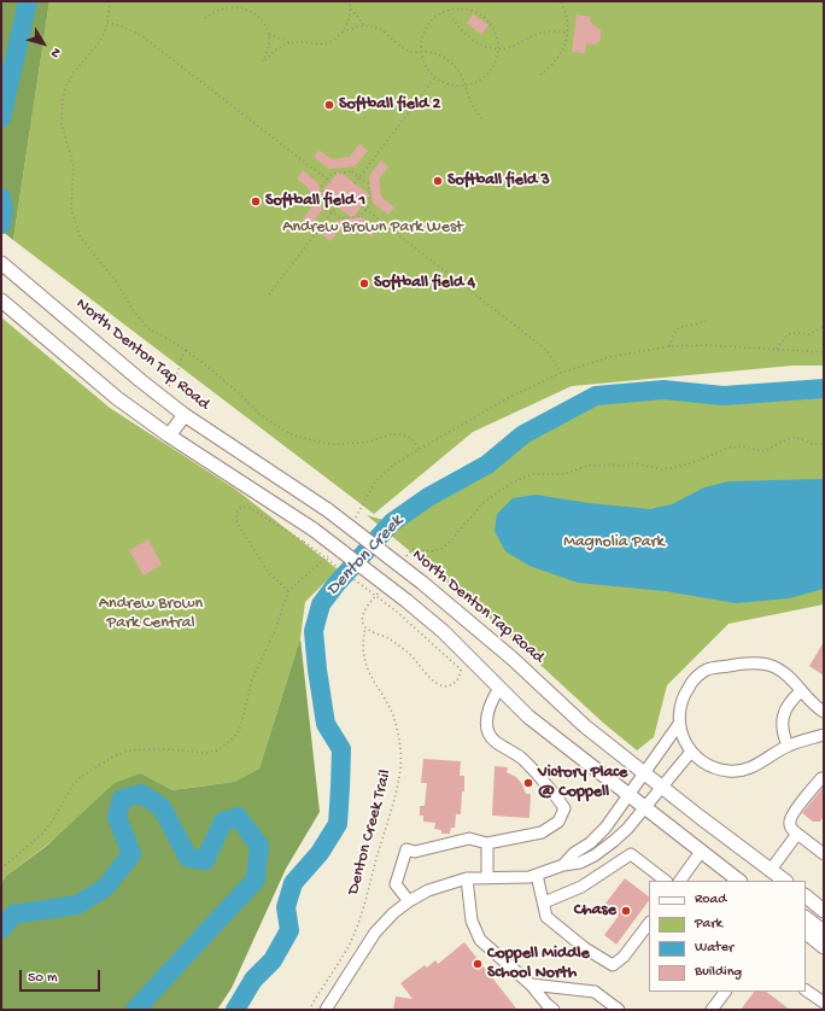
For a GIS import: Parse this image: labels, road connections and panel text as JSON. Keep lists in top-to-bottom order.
{
  "streets": {
    "main road": ["North Denton Tap Road"],
    "path": ["Denton Creek Trail"]
  },
  "water": ["Denton Creek"],
  "parks": ["Andrew Brown Park West", "Magnolia Park", "Andrew Brown Park Central"],
  "places": [
    "Softball field 2",
    "Softball field 3",
    "Softball field 1",
    "Softball field 4",
    "Victory Place @ Coppell",
    "Chase",
    "Coppell Middle School North"
  ],
  "legend": [
    "Road",
    "Park",
    "Water",
    "Building"
  ],
  "scale_bar": "50 m",
  "north": "bottom right"
}
